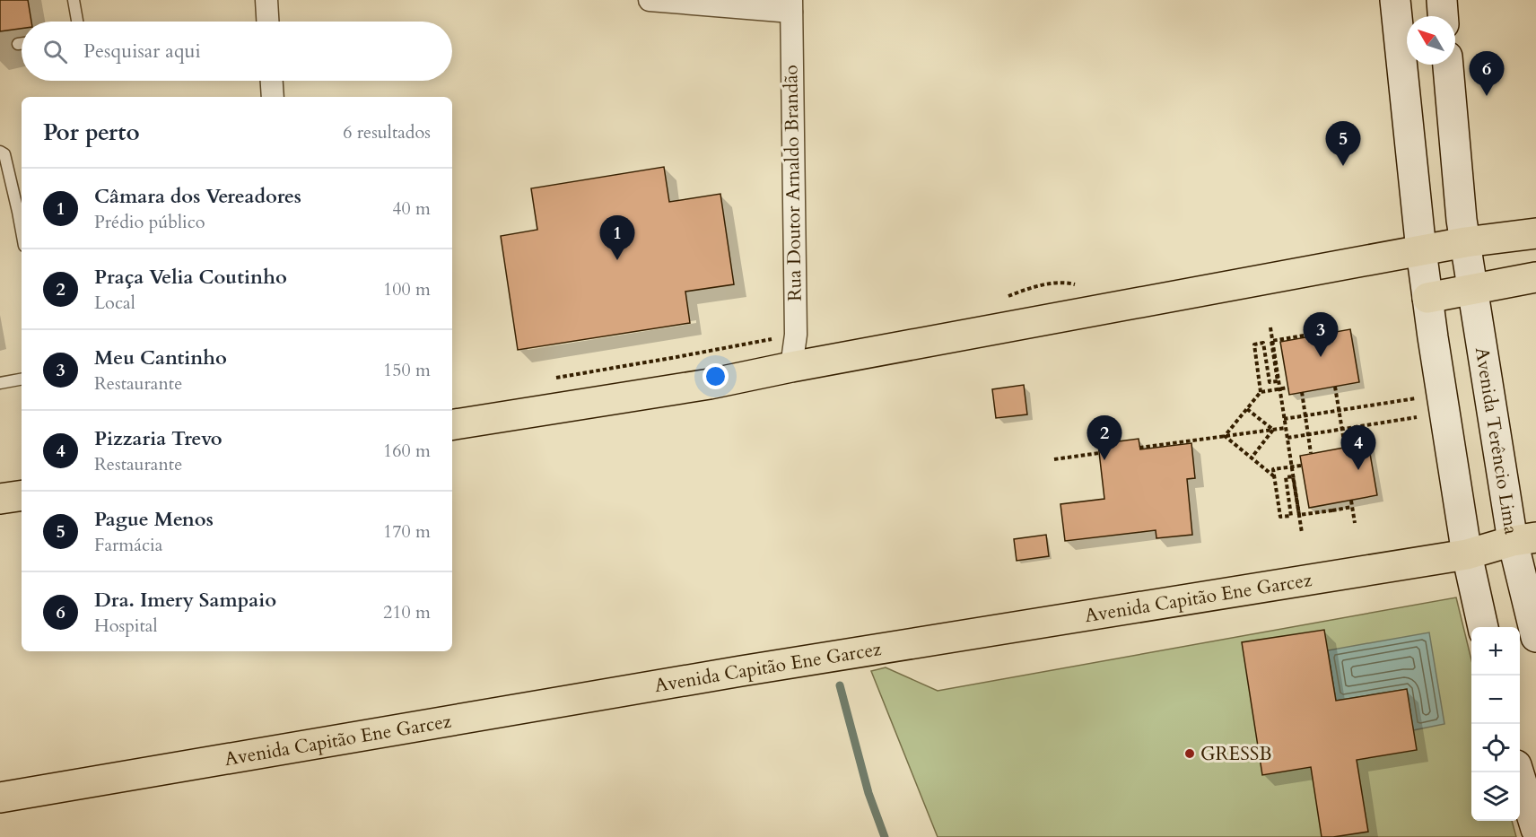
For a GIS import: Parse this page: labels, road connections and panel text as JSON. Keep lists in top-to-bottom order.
{
  "streets": {
    "main road": ["Avenida Terêncio Lima", "Avenida Capitão Ene Garcez"],
    "street": ["Rua Doutor Arnaldo Brandão"]
  },
  "crossings": [
    ["Avenida Terêncio Lima", "Avenida Capitão Ene Garcez"]
  ],
  "places": ["GRESSB"],
  "north": "top left",
  "page": {
    "search": "Pesquisar aqui",
    "pins": [
      "6",
      "5",
      "1",
      "3",
      "2",
      "4"
    ],
    "heading": ["Por perto", "6 resultados"],
    "list": [
      {
        "mark": "1",
        "name": "Câmara dos Vereadores",
        "note": "Prédio público",
        "value": "40 m"
      },
      {
        "mark": "2",
        "name": "Praça Velia Coutinho",
        "note": "Local",
        "value": "100 m"
      },
      {
        "mark": "3",
        "name": "Meu Cantinho",
        "note": "Restaurante",
        "value": "150 m"
      },
      {
        "mark": "4",
        "name": "Pizzaria Trevo",
        "note": "Restaurante",
        "value": "160 m"
      },
      {
        "mark": "5",
        "name": "Pague Menos",
        "note": "Farmácia",
        "value": "170 m"
      },
      {
        "mark": "6",
        "name": "Dra. Imery Sampaio",
        "note": "Hospital",
        "value": "210 m"
      }
    ],
    "map_buttons": ["+", "−"]
  }
}
